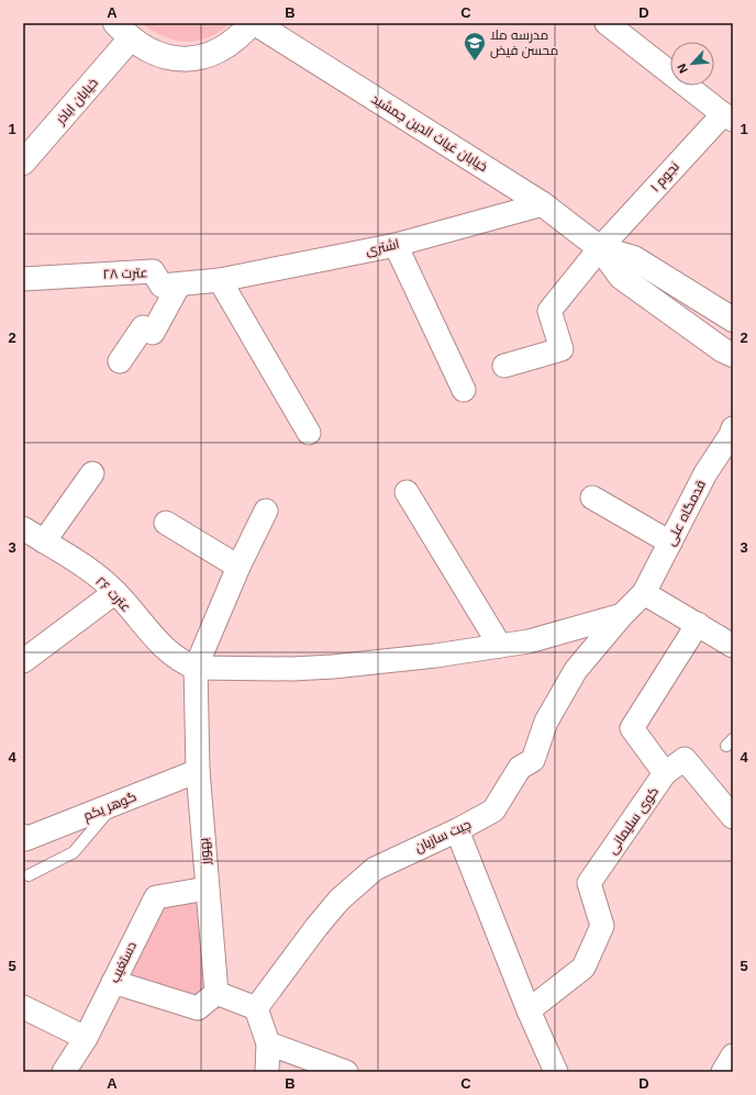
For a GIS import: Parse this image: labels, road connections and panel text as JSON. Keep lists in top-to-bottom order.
{
  "streets": {
    "main road": ["خیابان اباذر", "خیابان غیاث الدین جمشید"],
    "street": [
      "نجوم ۱",
      "اشتری",
      "عترت ۲۸",
      "قدمگاه علی",
      "عترت ۲۶",
      "گوهر یکم",
      "کوی سلیمانی",
      "چیت سازیان",
      "بهورز",
      "دستغیب"
    ]
  },
  "crossings": [
    ["خیابان غیاث الدین جمشید", "نجوم ۱"],
    ["خیابان غیاث الدین جمشید", "اشتری"],
    ["اشتری", "عترت ۲۸"],
    ["قدمگاه علی", "چیت سازیان"],
    ["عترت ۲۶", "بهورز"],
    ["گوهر یکم", "بهورز"],
    ["بهورز", "دستغیب"]
  ],
  "places": {
    "school or university": ["مدرسه ملا محسن فیض"]
  },
  "north": "bottom left",
  "grid": {
    "columns": [
      "A",
      "B",
      "C",
      "D"
    ],
    "rows": [
      "1",
      "2",
      "3",
      "4",
      "5"
    ]
  }
}
